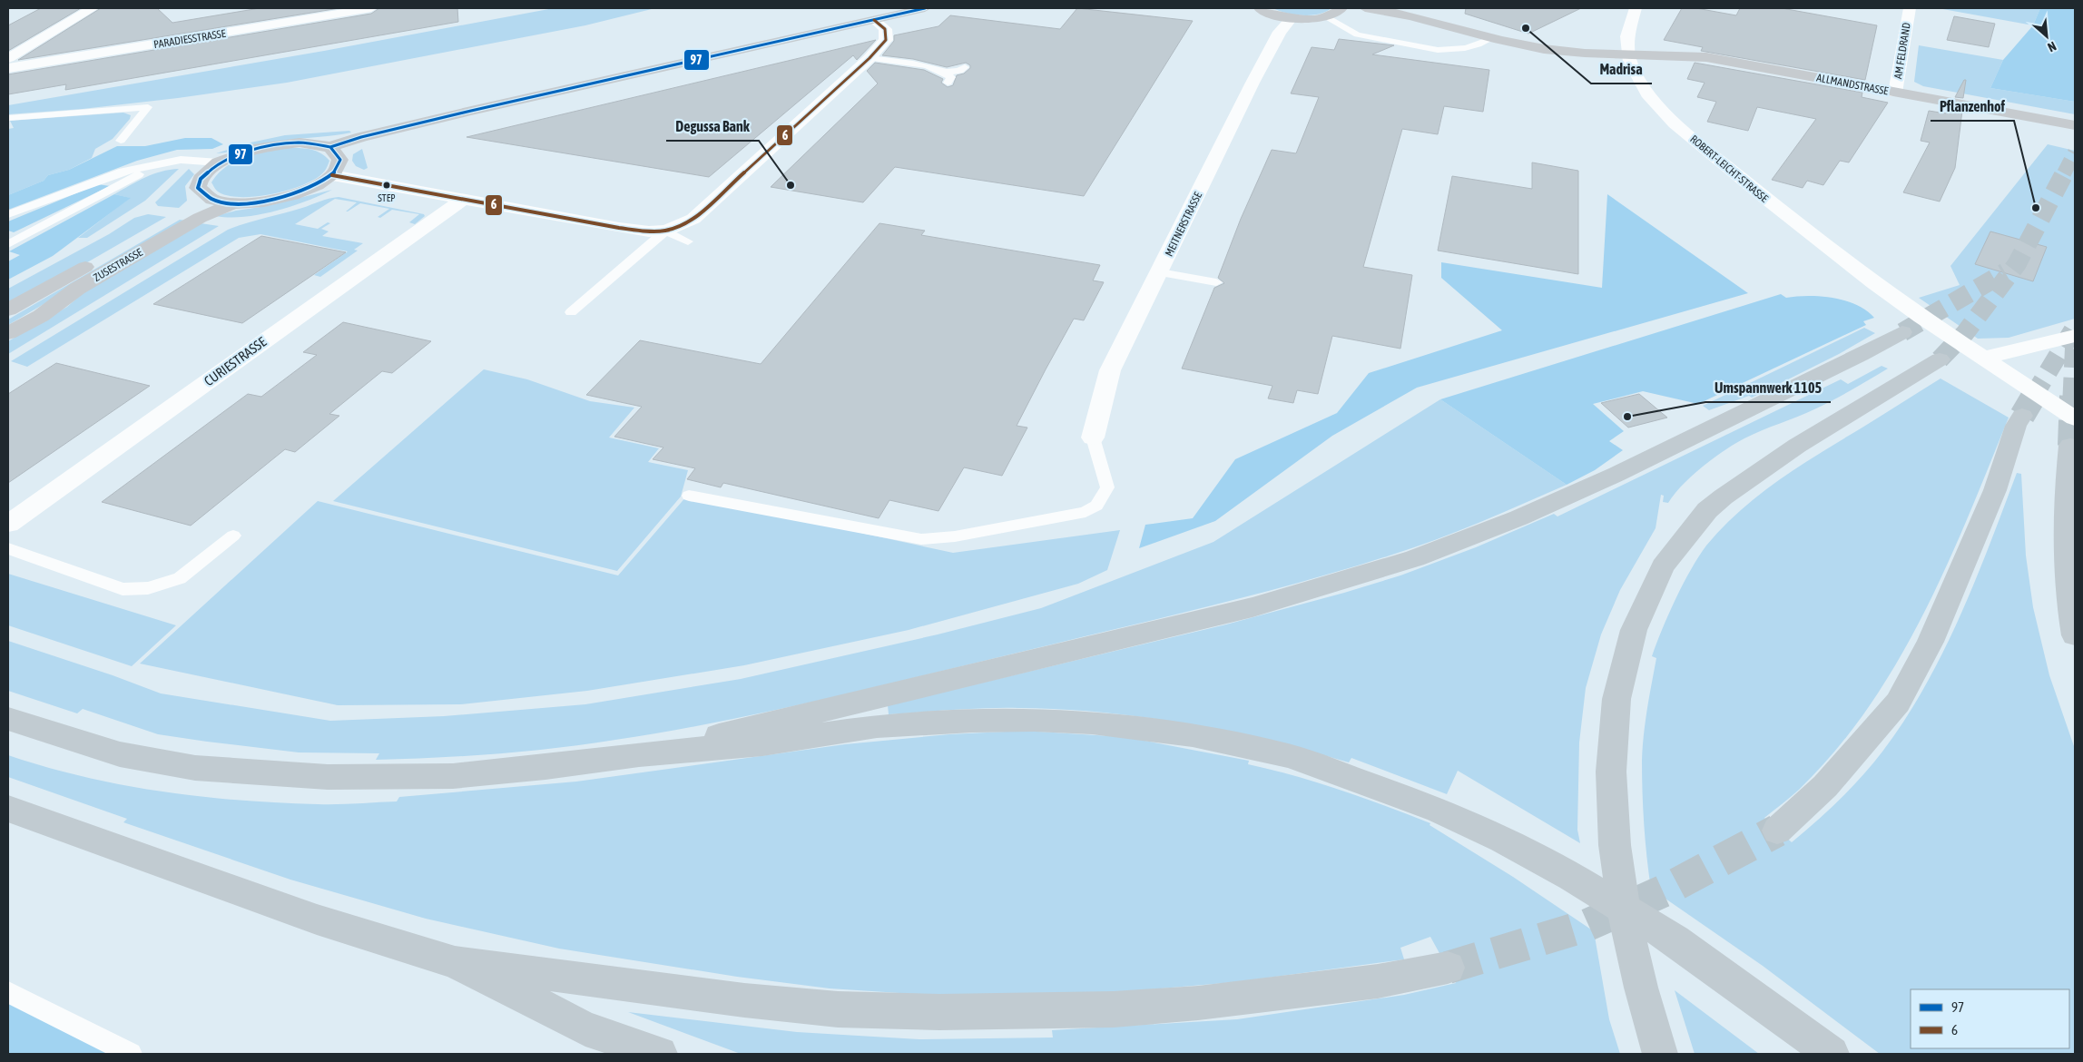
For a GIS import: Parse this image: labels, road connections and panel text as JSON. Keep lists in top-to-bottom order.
{
  "streets": {
    "street": [
      "PARADIESSTRASSE",
      "AM FELDRAND",
      "ALLMANDSTRASSE",
      "ROBERT-LEICHT-STRASSE",
      "MEITNERSTRASSE",
      "ZUSESTRASSE",
      "CURIESTRASSE"
    ]
  },
  "crossings": [
    ["AM FELDRAND", "ALLMANDSTRASSE"],
    ["ALLMANDSTRASSE", "ROBERT-LEICHT-STRASSE"]
  ],
  "places": [
    "Madrisa",
    "STEP",
    "Degussa Bank",
    "Pflanzenhof",
    "Umspannwerk 1105"
  ],
  "lines": ["transit line 97", "transit line 6"],
  "legend": ["97", "6"],
  "north": "bottom right"
}
